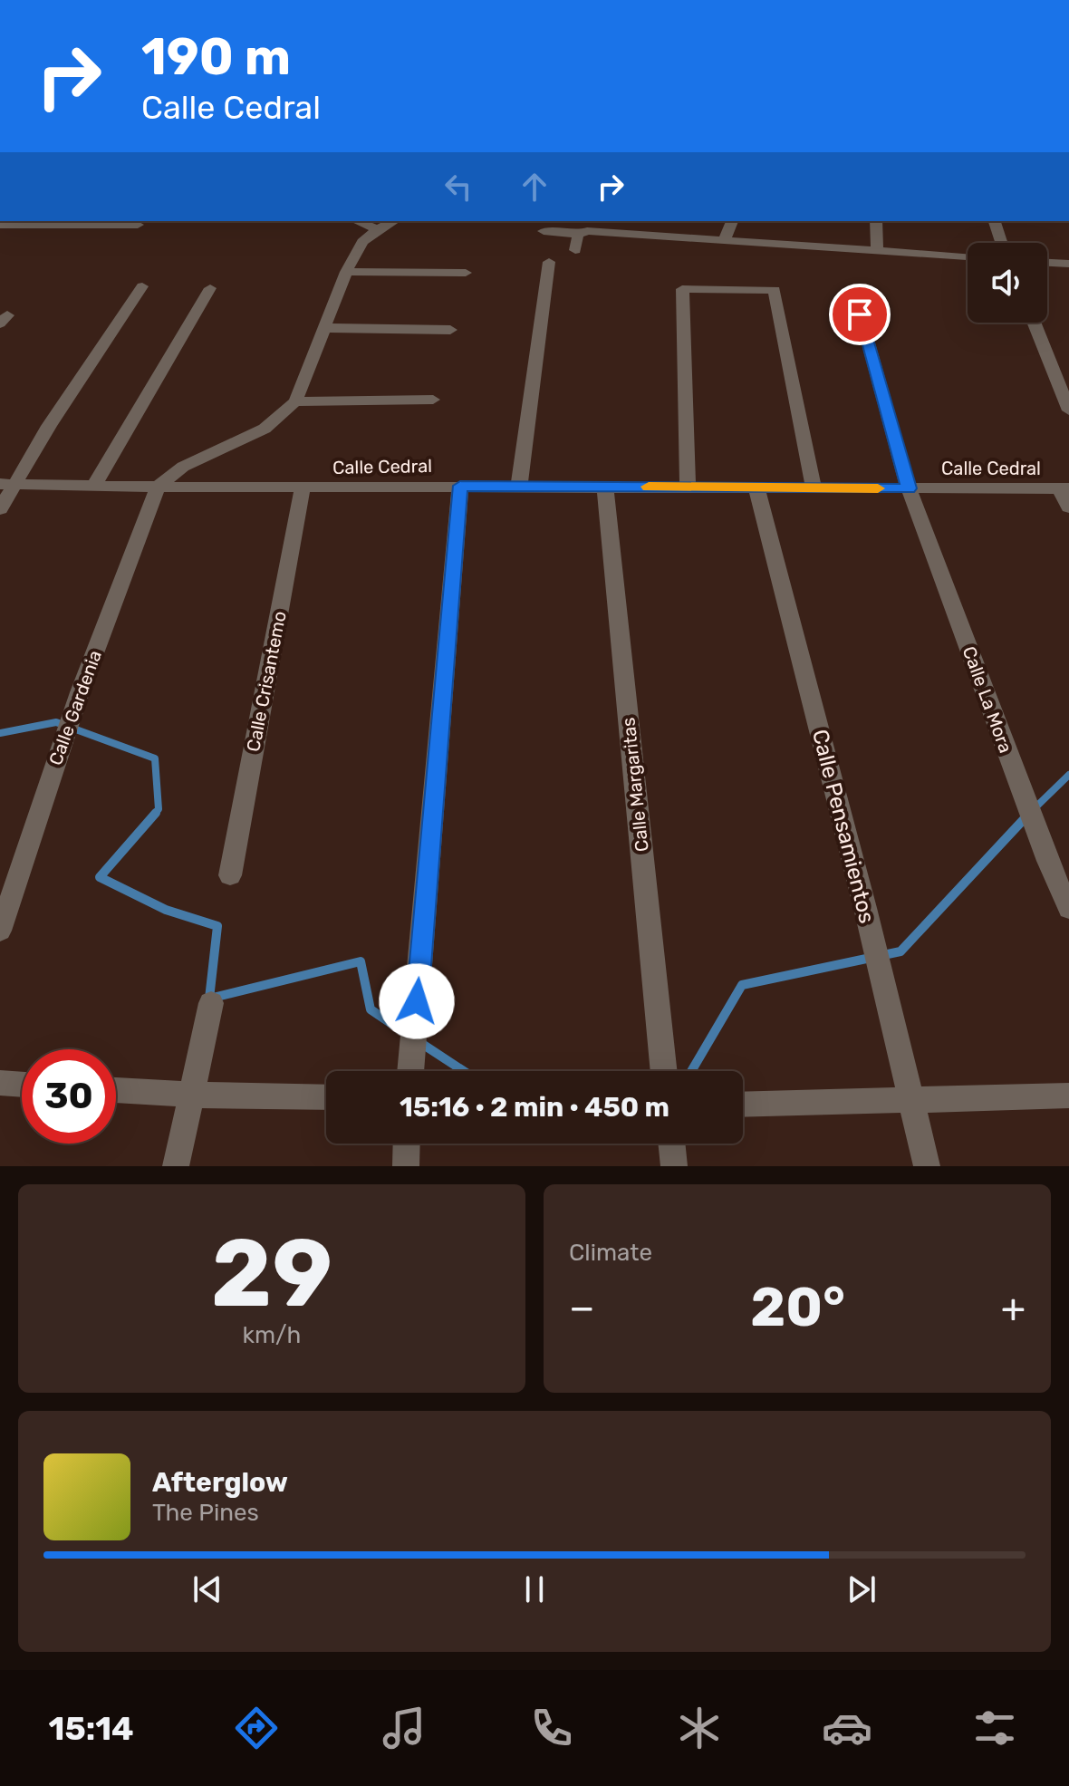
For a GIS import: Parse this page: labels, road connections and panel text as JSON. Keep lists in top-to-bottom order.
{
  "streets": {
    "street": [
      "Calle Cedral",
      "Calle Crisantemo",
      "Calle La Mora",
      "Calle Gardenia",
      "Calle Margaritas",
      "Calle Pensamientos"
    ]
  },
  "crossings": [
    ["Calle Cedral", "Calle Crisantemo"],
    ["Calle Cedral", "Calle La Mora"],
    ["Calle Cedral", "Calle Gardenia"],
    ["Calle Cedral", "Calle Margaritas"],
    ["Calle Cedral", "Calle Pensamientos"]
  ],
  "page": {
    "turn": ["190 m", "Calle Cedral"],
    "limit": "30",
    "trip": "15:16 · 2 min · 450 m",
    "tile": [
      ["29", "km/h"],
      "Climate"
    ],
    "heat": ["−", "20°", "+"],
    "song": ["Afterglow", "The Pines"],
    "tabs": "15:14"
  }
}
